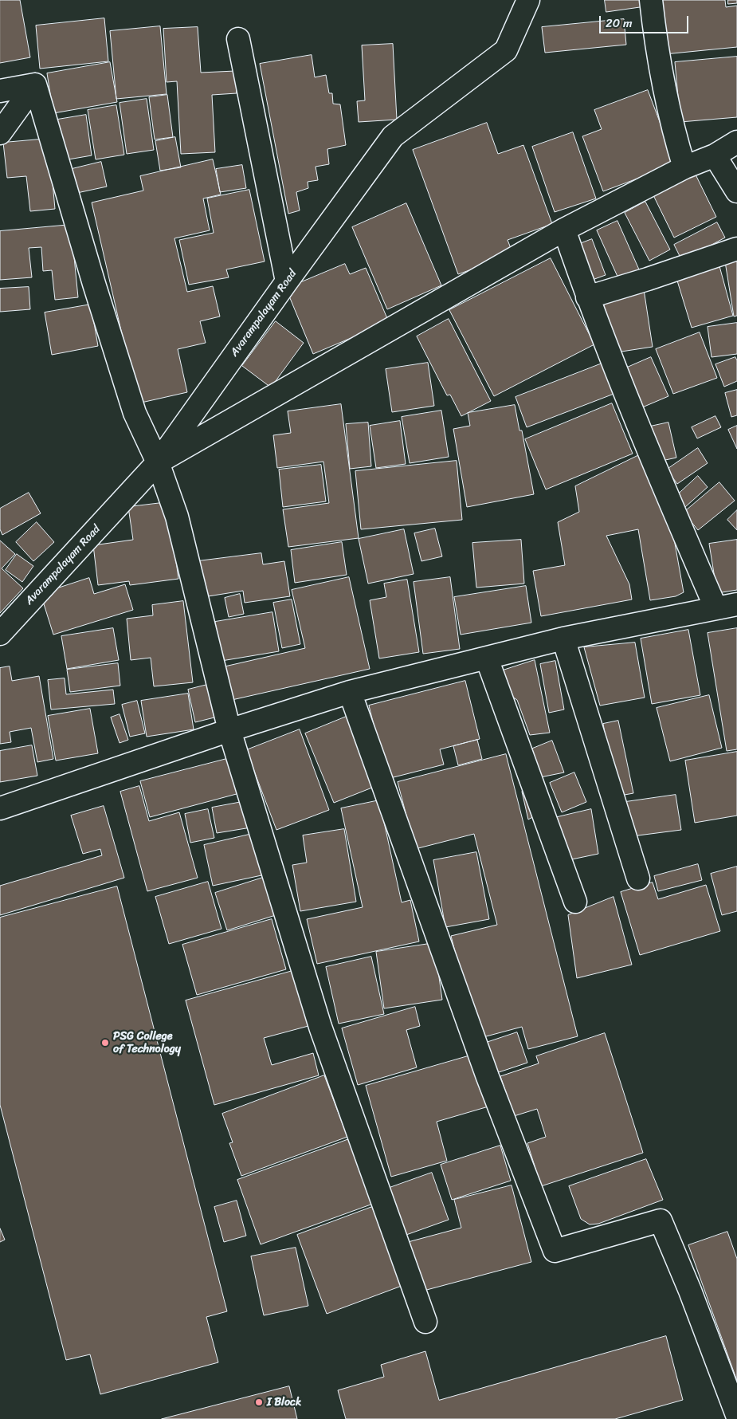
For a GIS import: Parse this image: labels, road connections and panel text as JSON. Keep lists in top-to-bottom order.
{
  "streets": {
    "street": ["Avarampalayam Road"]
  },
  "places": ["PSG College of Technology", "I Block"],
  "scale_bar": "20 m"
}
